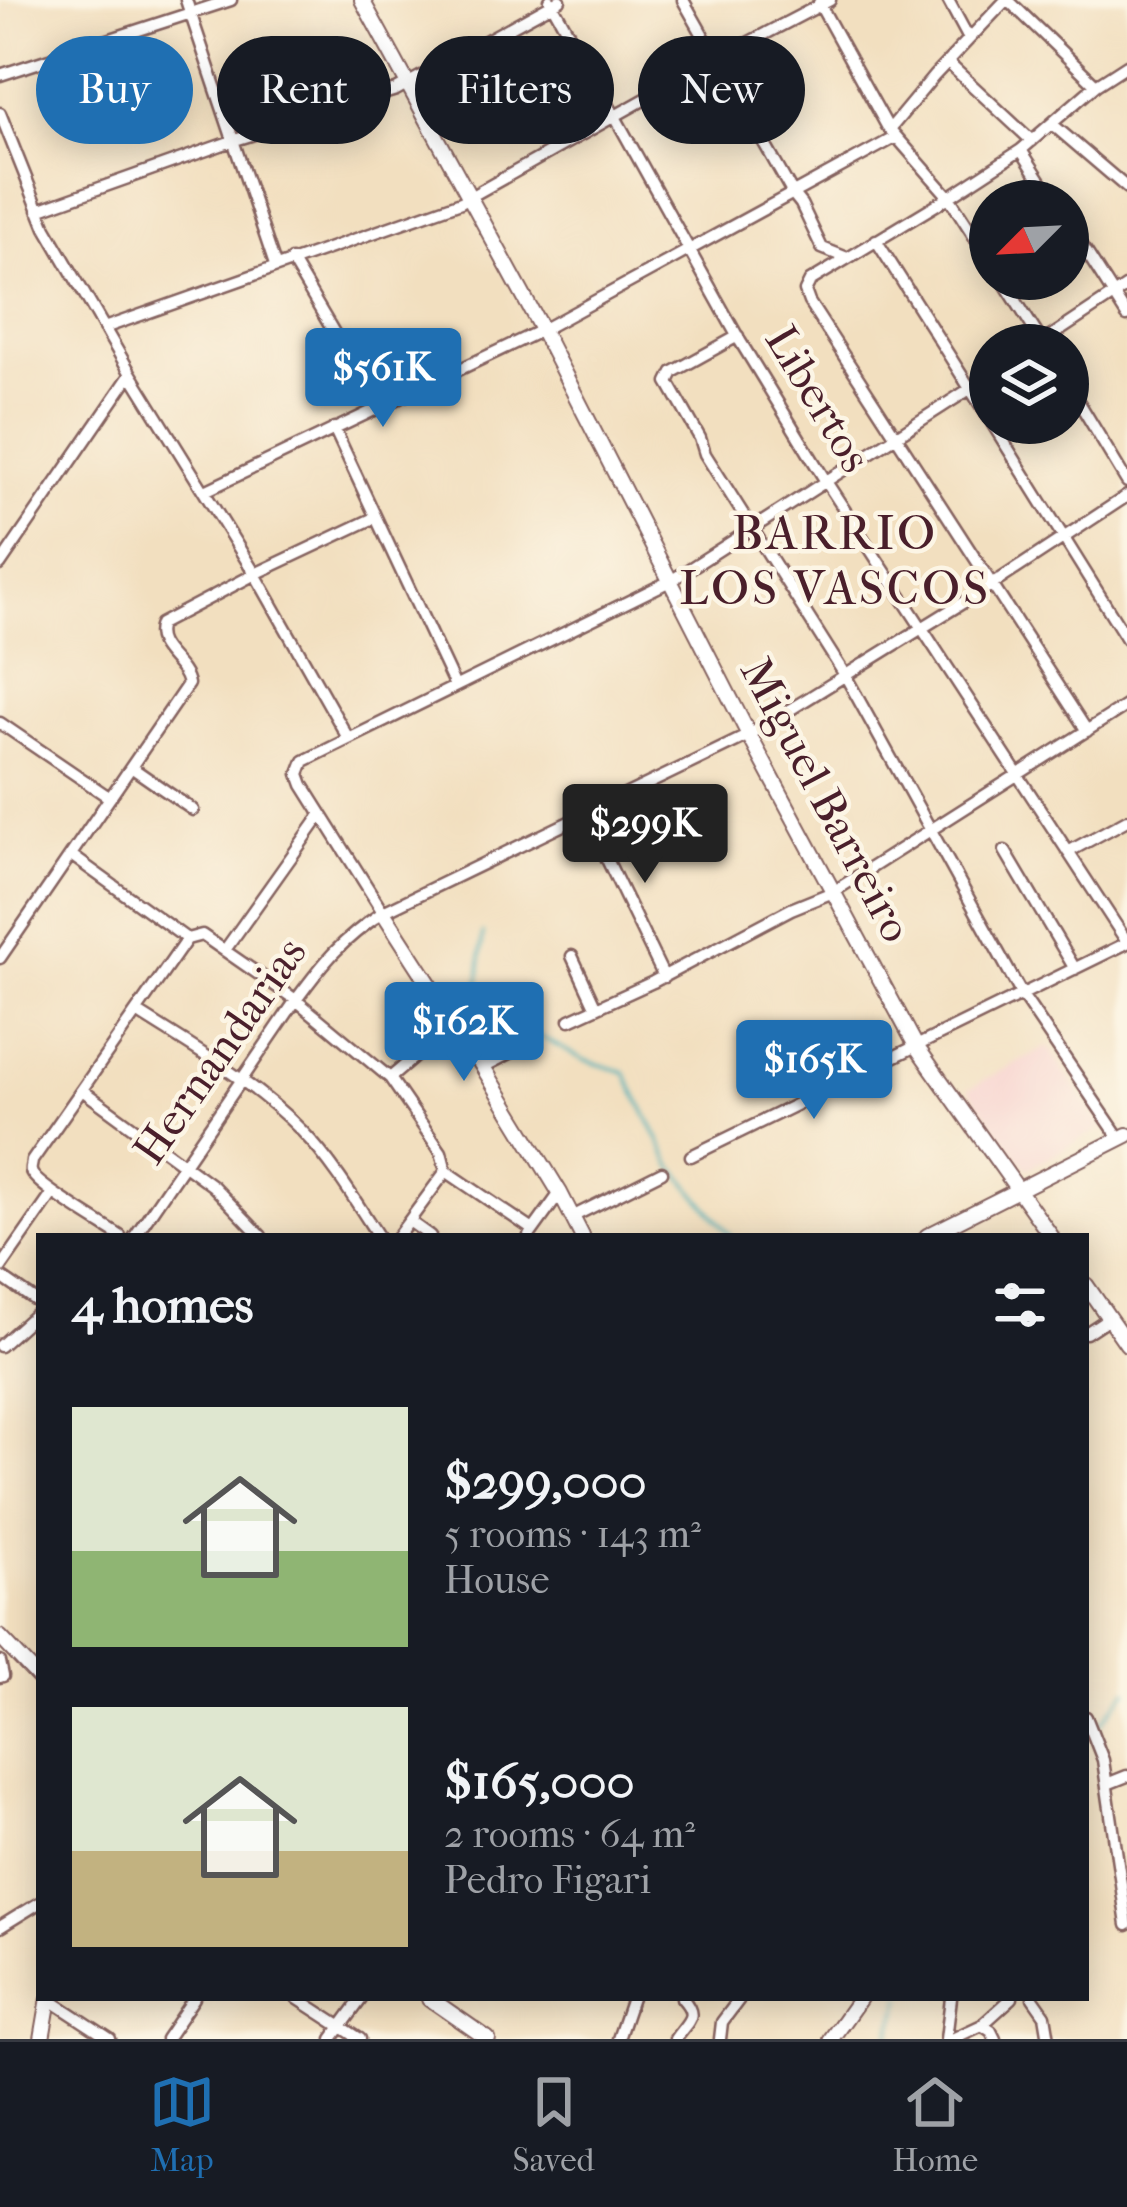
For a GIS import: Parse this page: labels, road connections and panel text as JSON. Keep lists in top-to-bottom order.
{
  "streets": {
    "street": ["Libertos", "Miguel Barreiro", "Hernandarias"]
  },
  "crossings": [
    ["Libertos", "Hernandarias"],
    ["Miguel Barreiro", "Hernandarias"]
  ],
  "districts": ["BARRIO LOS VASCOS"],
  "north": "bottom left",
  "page": {
    "chip": [
      "Buy",
      "Rent",
      "Filters",
      "New"
    ],
    "price": [
      "$561K",
      "$299K",
      "$162K",
      "$165K"
    ],
    "heading": "4 homes",
    "list": [
      {
        "name": "$299,000",
        "note": "5 rooms · 143 m² · House"
      },
      {
        "name": "$165,000",
        "note": "2 rooms · 64 m² · Pedro Figari"
      }
    ],
    "tabs": ["Map", "Saved", "Home"]
  }
}
